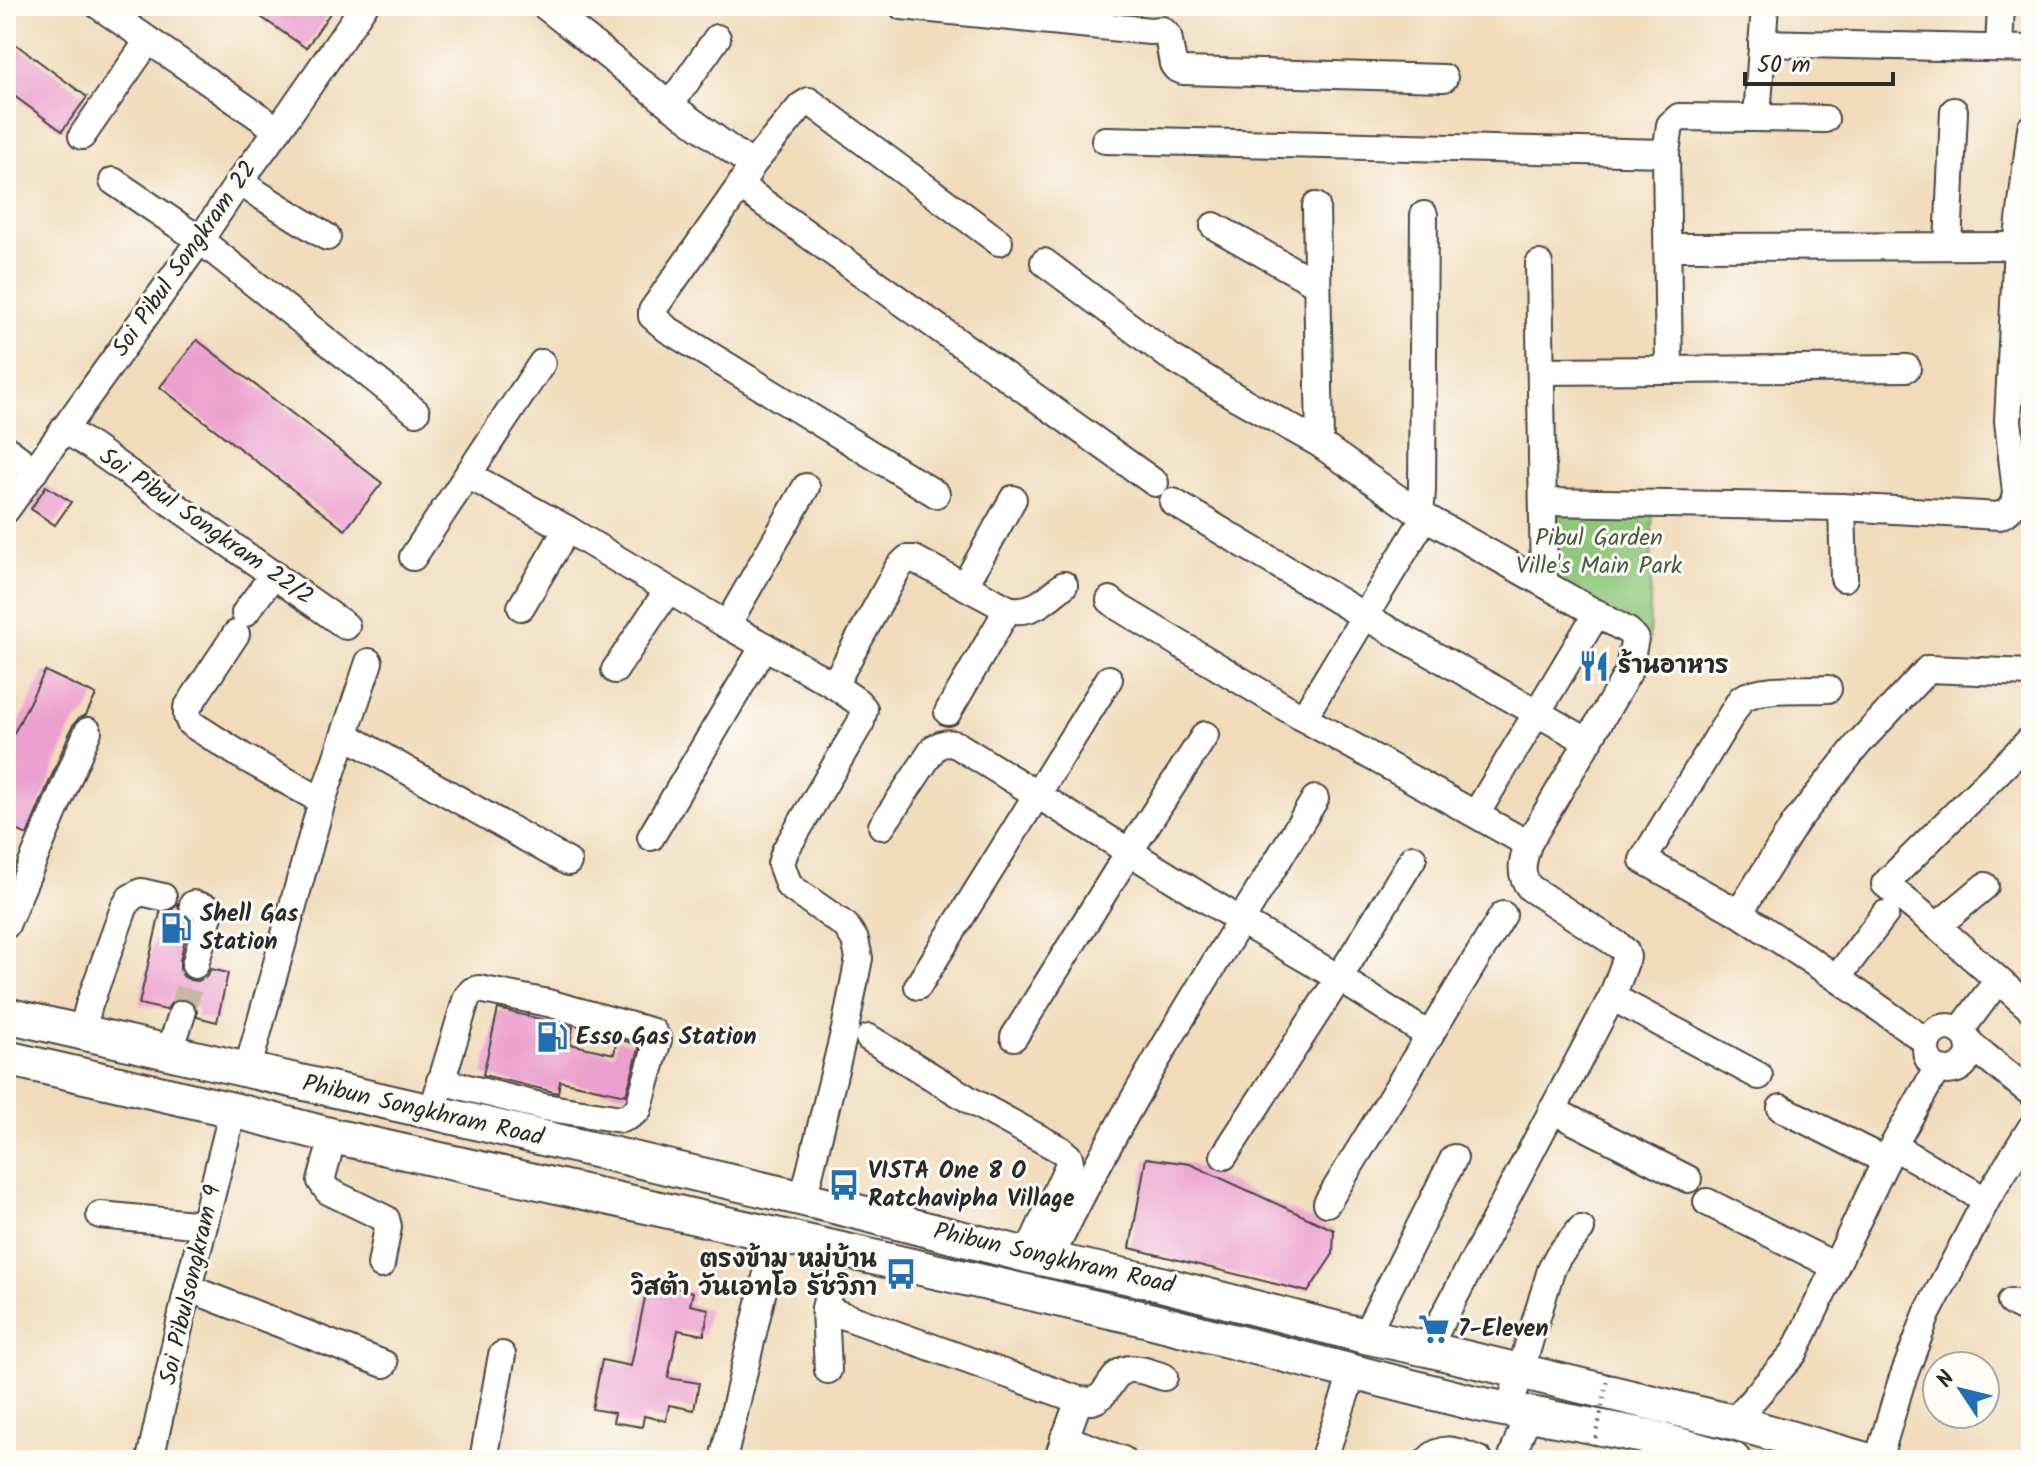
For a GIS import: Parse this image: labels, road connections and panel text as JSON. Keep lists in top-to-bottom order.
{
  "streets": {
    "main road": ["Phibun Songkhram Road"],
    "street": ["Soi Pibul Songkram 22", "Soi Pibul Songkram 22/2", "Soi Pibulsongkram 9"]
  },
  "crossings": [
    ["Soi Pibul Songkram 22", "Soi Pibul Songkram 22/2"],
    ["Phibun Songkhram Road", "Soi Pibulsongkram 9"]
  ],
  "parks": ["Pibul Garden Ville's Main Park"],
  "places": {
    "restaurant": ["ร้านอาหาร"],
    "fuel station": ["Shell Gas Station", "Esso Gas Station"],
    "bus stop": ["VISTA One 8 O Ratchavipha Village", "ตรงข้าม หมู่บ้าน วิสต้า วันเอทโอ รัชวิภา"],
    "supermarket": ["7-Eleven"]
  },
  "scale_bar": "50 m",
  "north": "top left"
}
